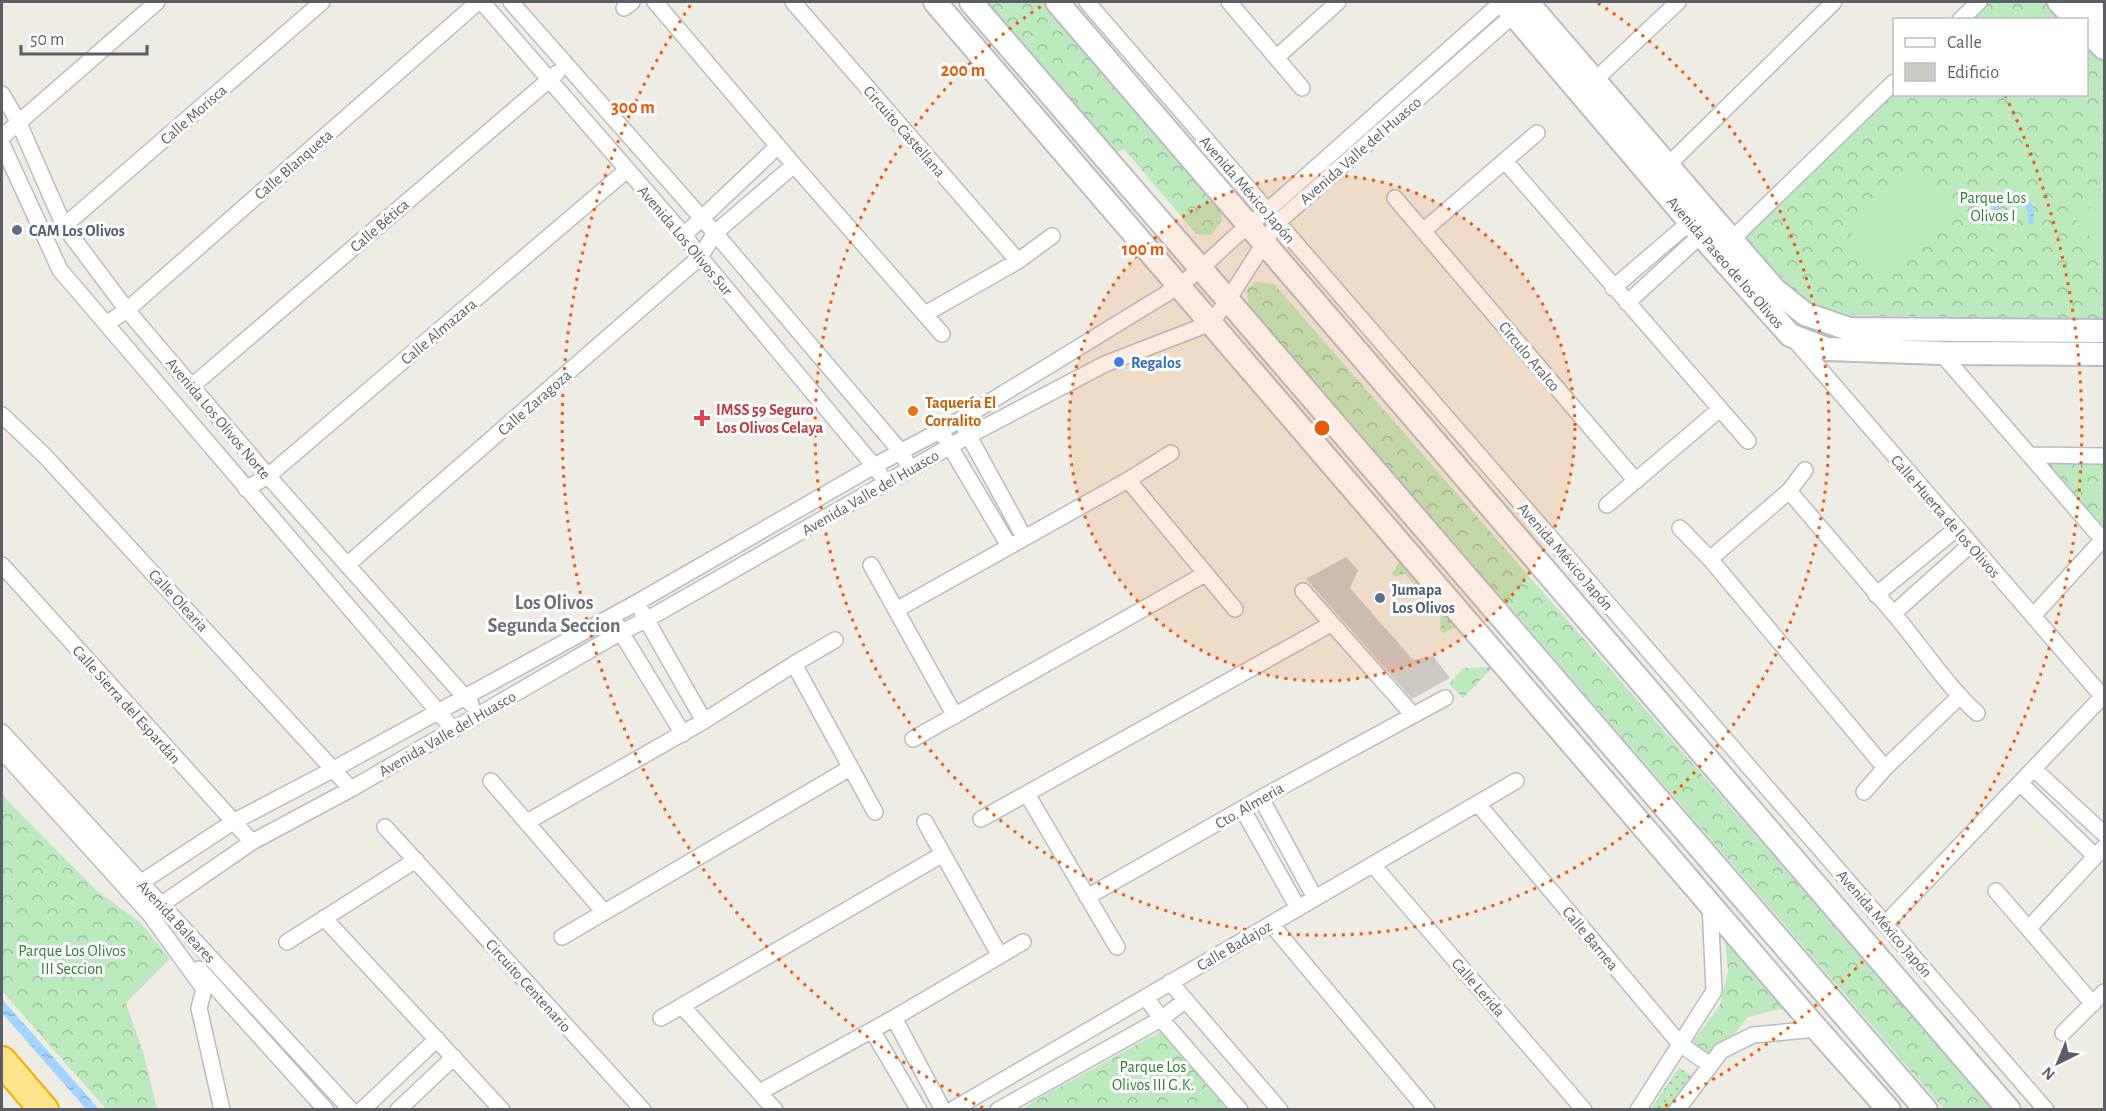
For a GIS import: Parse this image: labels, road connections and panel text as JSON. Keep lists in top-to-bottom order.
{
  "streets": {
    "street": [
      "Calle Morisca",
      "Circuito Castellana",
      "Avenida Valle del Huasco",
      "Calle Blanqueta",
      "Avenida México Japón",
      "Calle Bética",
      "Avenida Los Olivos Sur",
      "Avenida Paseo de los Olivos",
      "Calle Almazara",
      "Circulo Aralco",
      "Calle Zaragoza",
      "Avenida Los Olivos Norte",
      "Calle Huerta de los Olivos",
      "Calle Olearia",
      "Calle Sierra del Espardán",
      "Cto. Almeria",
      "Avenida Baleares",
      "Calle Barnea",
      "Calle Badajoz",
      "Circuito Centenario",
      "Calle Lerida"
    ]
  },
  "crossings": [
    ["Calle Morisca", "Avenida Los Olivos Norte"],
    ["Avenida Valle del Huasco", "Avenida México Japón"],
    ["Avenida Valle del Huasco", "Avenida Los Olivos Sur"],
    ["Avenida Valle del Huasco", "Avenida Paseo de los Olivos"],
    ["Avenida Valle del Huasco", "Avenida Los Olivos Norte"],
    ["Avenida Valle del Huasco", "Calle Olearia"],
    ["Avenida Valle del Huasco", "Calle Sierra del Espardán"],
    ["Avenida Valle del Huasco", "Avenida Baleares"],
    ["Calle Blanqueta", "Avenida Los Olivos Sur"],
    ["Calle Blanqueta", "Avenida Los Olivos Norte"],
    ["Calle Bética", "Avenida Los Olivos Sur"],
    ["Calle Bética", "Avenida Los Olivos Norte"],
    ["Avenida Los Olivos Sur", "Calle Almazara"],
    ["Avenida Los Olivos Sur", "Calle Zaragoza"],
    ["Avenida Paseo de los Olivos", "Calle Huerta de los Olivos"],
    ["Calle Almazara", "Avenida Los Olivos Norte"],
    ["Calle Zaragoza", "Avenida Los Olivos Norte"],
    ["Calle Barnea", "Calle Badajoz"],
    ["Calle Badajoz", "Calle Lerida"]
  ],
  "districts": ["Los Olivos Segunda Seccion"],
  "parks": ["Parque Los Olivos I", "Parque Los Olivos III Seccion", "Parque Los Olivos III G.K."],
  "places": {
    "other": [
      "CAM Los Olivos",
      "Regalos",
      "Taquería El Corralito",
      "Jumapa Los Olivos"
    ],
    "health": ["IMSS 59 Seguro Los Olivos Celaya"]
  },
  "legend": ["Calle", "Edificio"],
  "scale_bar": "50 m",
  "north": "bottom left",
  "rings": ["200 m", "300 m", "100 m"]
}
